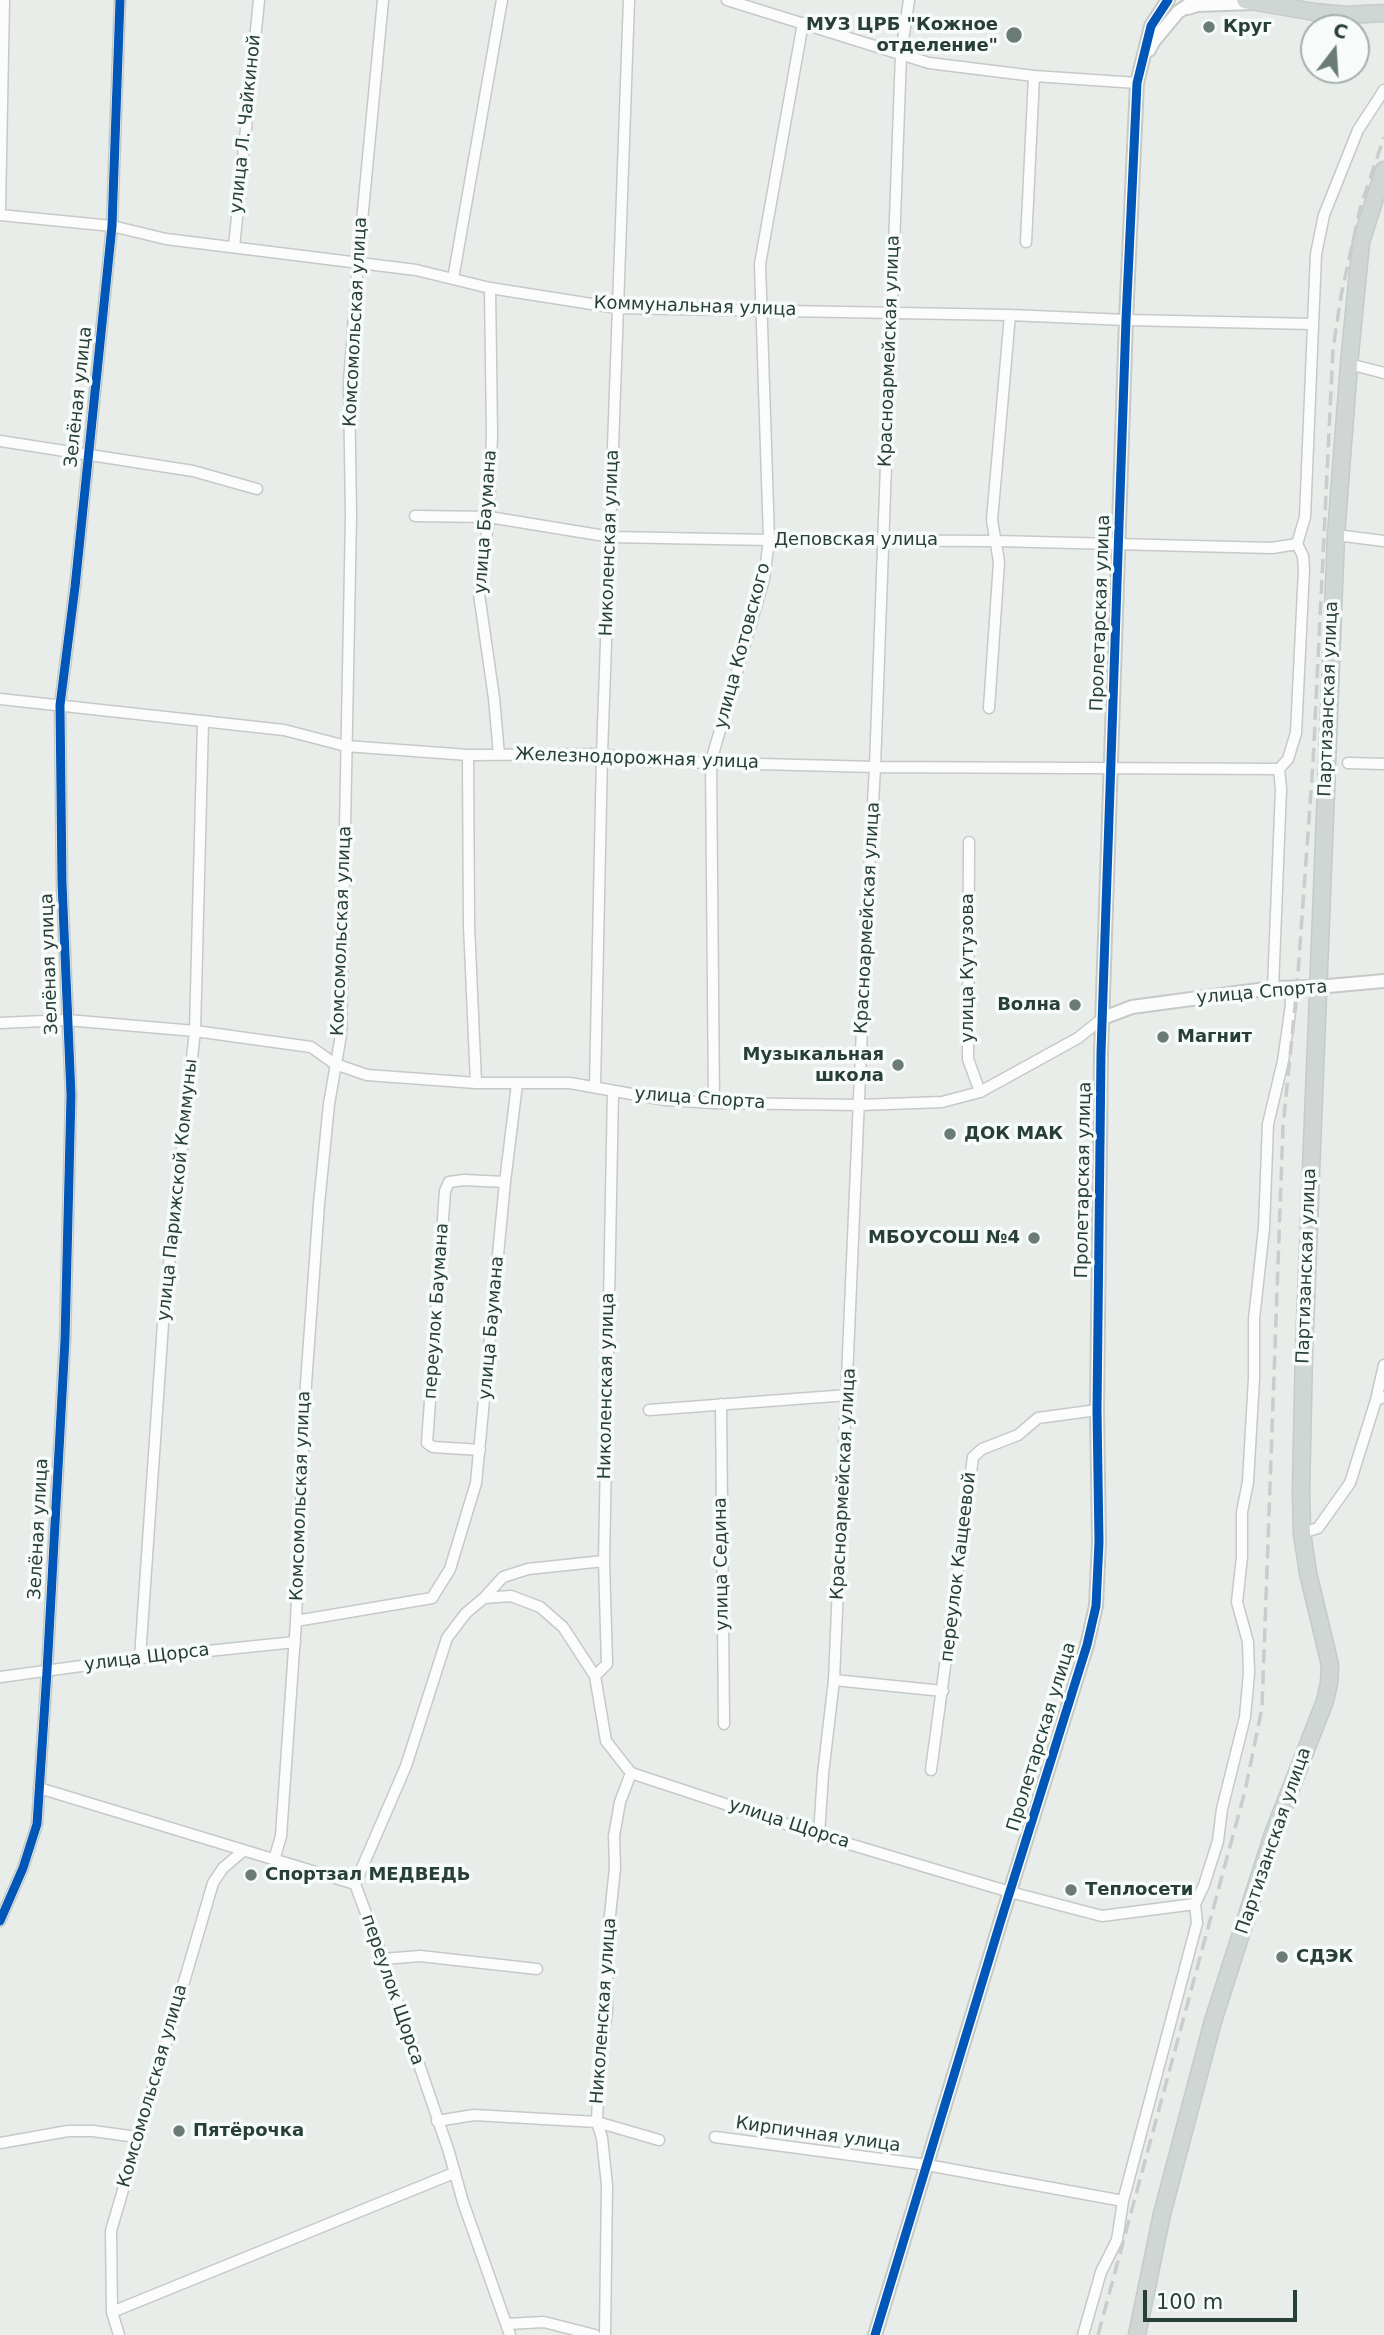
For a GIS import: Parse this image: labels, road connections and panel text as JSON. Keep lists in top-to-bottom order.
{
  "streets": {
    "main road": ["Партизанская улица"],
    "street": [
      "улица Л. Чайкиной",
      "Коммунальная улица",
      "Комсомольская улица",
      "Красноармейская улица",
      "Зелёная улица",
      "улица Баумана",
      "Деповская улица",
      "Николенская улица",
      "Пролетарская улица",
      "улица Котовского",
      "Железнодорожная улица",
      "улица Кутузова",
      "улица Спорта",
      "улица Парижской Коммуны",
      "переулок Баумана",
      "улица Седина",
      "переулок Кащеевой",
      "улица Щорса",
      "переулок Щорса",
      "Кирпичная улица"
    ]
  },
  "crossings": [
    ["улица Л. Чайкиной", "Коммунальная улица"],
    ["Коммунальная улица", "Комсомольская улица"],
    ["Коммунальная улица", "Красноармейская улица"],
    ["Коммунальная улица", "Зелёная улица"],
    ["Коммунальная улица", "улица Баумана"],
    ["Коммунальная улица", "Николенская улица"],
    ["Коммунальная улица", "Пролетарская улица"],
    ["Коммунальная улица", "улица Котовского"],
    ["Коммунальная улица", "Партизанская улица"],
    ["Комсомольская улица", "улица Баумана"],
    ["Комсомольская улица", "Железнодорожная улица"],
    ["Комсомольская улица", "улица Спорта"],
    ["Комсомольская улица", "улица Щорса"],
    ["Красноармейская улица", "Деповская улица"],
    ["Красноармейская улица", "Железнодорожная улица"],
    ["Красноармейская улица", "улица Спорта"],
    ["Красноармейская улица", "улица Щорса"],
    ["Зелёная улица", "Железнодорожная улица"],
    ["Зелёная улица", "улица Спорта"],
    ["Зелёная улица", "улица Щорса"],
    ["улица Баумана", "Деповская улица"],
    ["улица Баумана", "Железнодорожная улица"],
    ["улица Баумана", "улица Спорта"],
    ["улица Баумана", "переулок Баумана"],
    ["Деповская улица", "Николенская улица"],
    ["Деповская улица", "Пролетарская улица"],
    ["Деповская улица", "улица Котовского"],
    ["Деповская улица", "Партизанская улица"],
    ["Николенская улица", "Железнодорожная улица"],
    ["Николенская улица", "улица Спорта"],
    ["Николенская улица", "улица Щорса"],
    ["Пролетарская улица", "Железнодорожная улица"],
    ["Пролетарская улица", "улица Спорта"],
    ["Пролетарская улица", "переулок Кащеевой"],
    ["Пролетарская улица", "улица Щорса"],
    ["Пролетарская улица", "Кирпичная улица"],
    ["улица Котовского", "Железнодорожная улица"],
    ["улица Котовского", "улица Спорта"],
    ["Партизанская улица", "Железнодорожная улица"],
    ["Партизанская улица", "улица Спорта"],
    ["Железнодорожная улица", "улица Парижской Коммуны"],
    ["улица Кутузова", "улица Спорта"],
    ["улица Спорта", "улица Парижской Коммуны"],
    ["улица Парижской Коммуны", "улица Щорса"]
  ],
  "places": [
    "Круг",
    "МУЗ ЦРБ \"Кожное отделение\"",
    "Волна",
    "Магнит",
    "Музыкальная школа",
    "ДОК МАК",
    "МБОУСОШ №4",
    "Спортзал МЕДВЕДЬ",
    "Теплосети",
    "СДЭК",
    "Пятёрочка"
  ],
  "scale_bar": "100 m",
  "north": "top"
}
